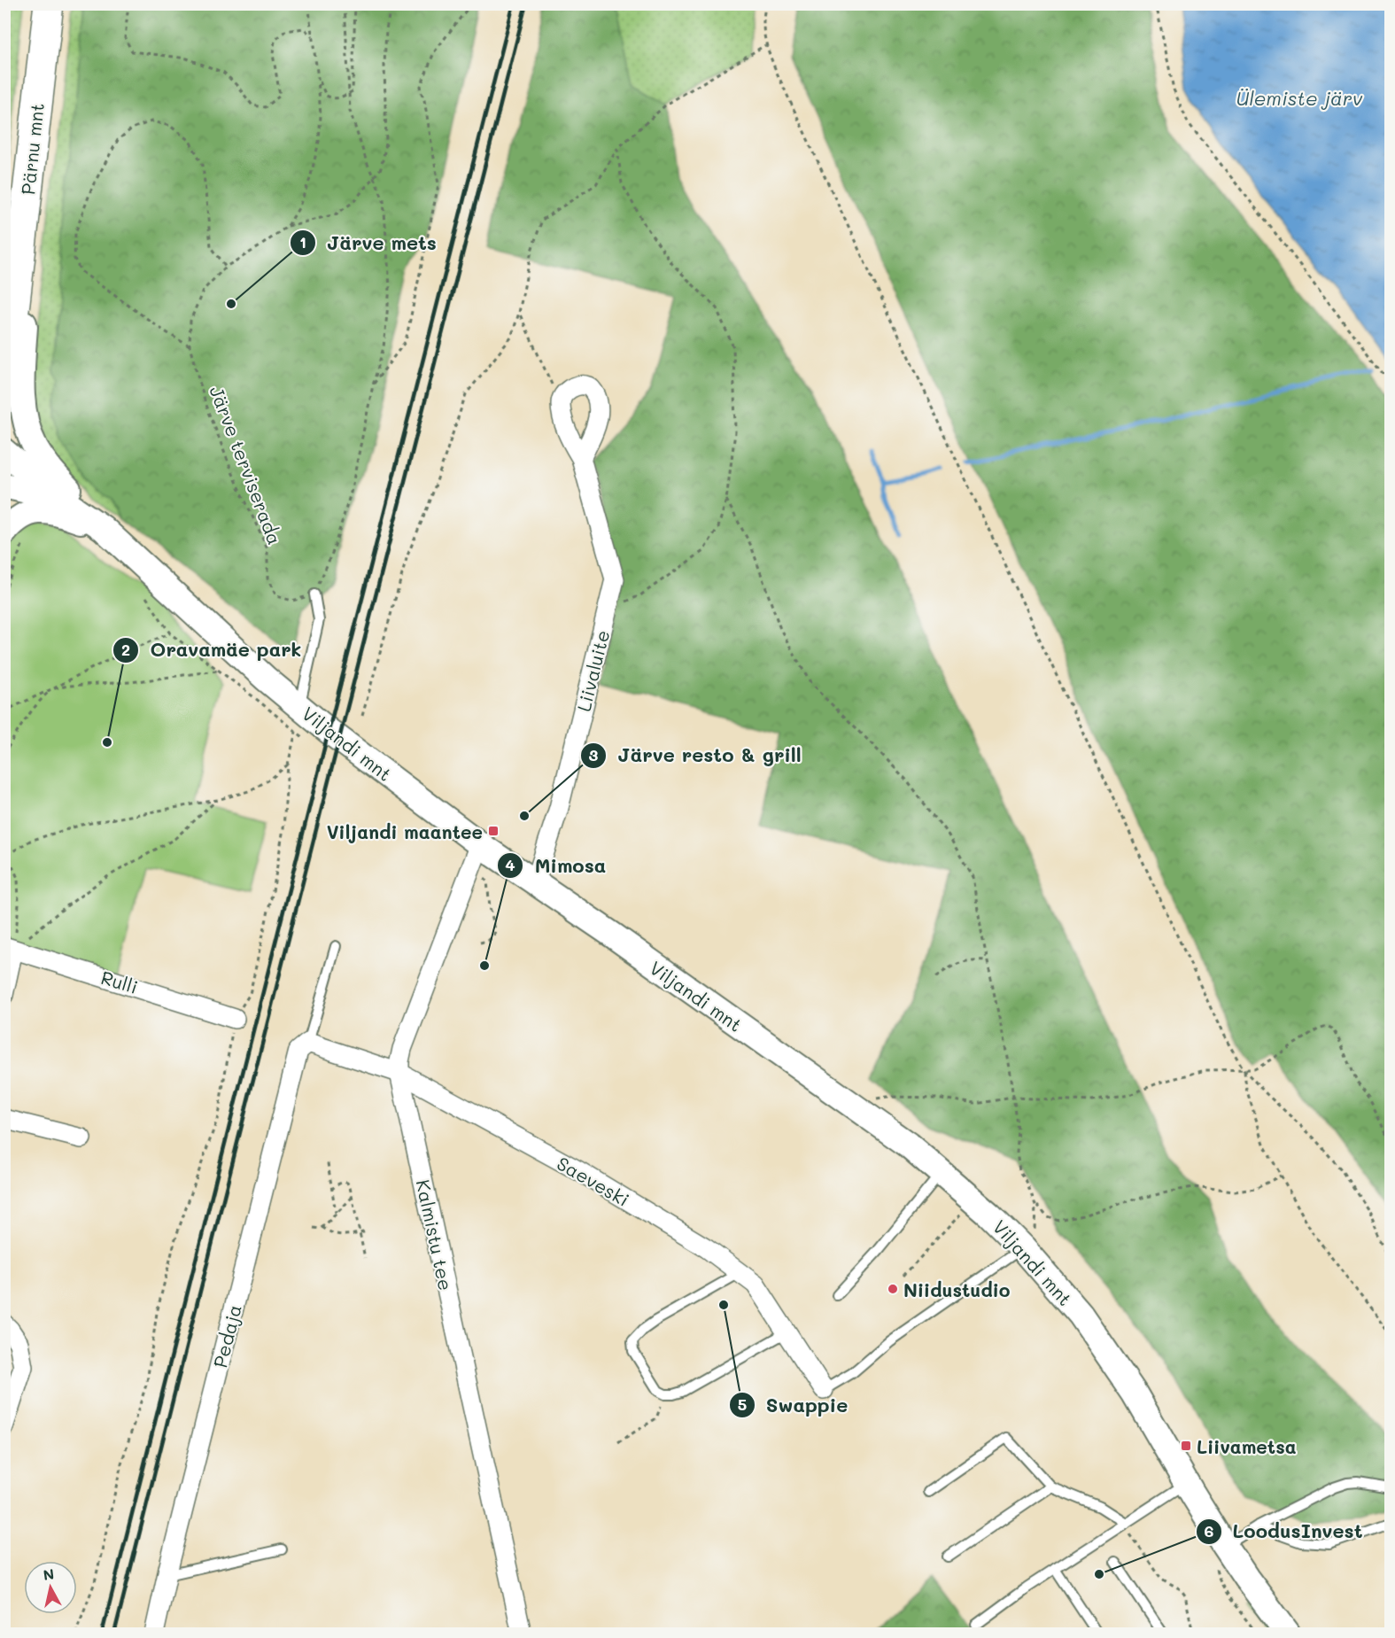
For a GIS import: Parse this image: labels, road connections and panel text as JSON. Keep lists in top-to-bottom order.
{
  "streets": {
    "highway": ["Pärnu mnt"],
    "main road": ["Viljandi mnt"],
    "street": [
      "Liivaluite",
      "Rulli",
      "Saeveski",
      "Kalmistu tee",
      "Pedaja"
    ],
    "path": ["Järve terviserada"]
  },
  "crossings": [
    ["Liivaluite", "Viljandi mnt"],
    ["Viljandi mnt", "Kalmistu tee"],
    ["Saeveski", "Kalmistu tee"],
    ["Saeveski", "Pedaja"]
  ],
  "water": ["Ülemiste järv"],
  "places": {
    "other": [
      "Järve mets",
      "Oravamäe park",
      "Järve resto & grill",
      "Mimosa",
      "Niidustudio",
      "Swappie",
      "LoodusInvest"
    ],
    "transit": ["Viljandi maantee", "Liivametsa"]
  },
  "north": "top"
}
